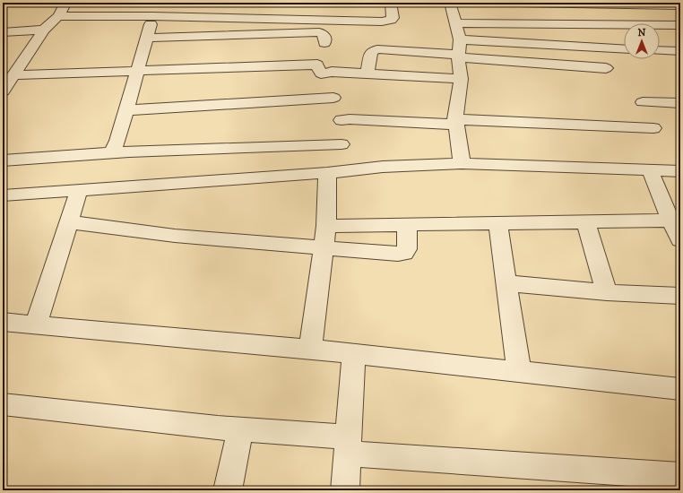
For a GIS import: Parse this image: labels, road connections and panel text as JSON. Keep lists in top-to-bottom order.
{
  "north": "top"
}
